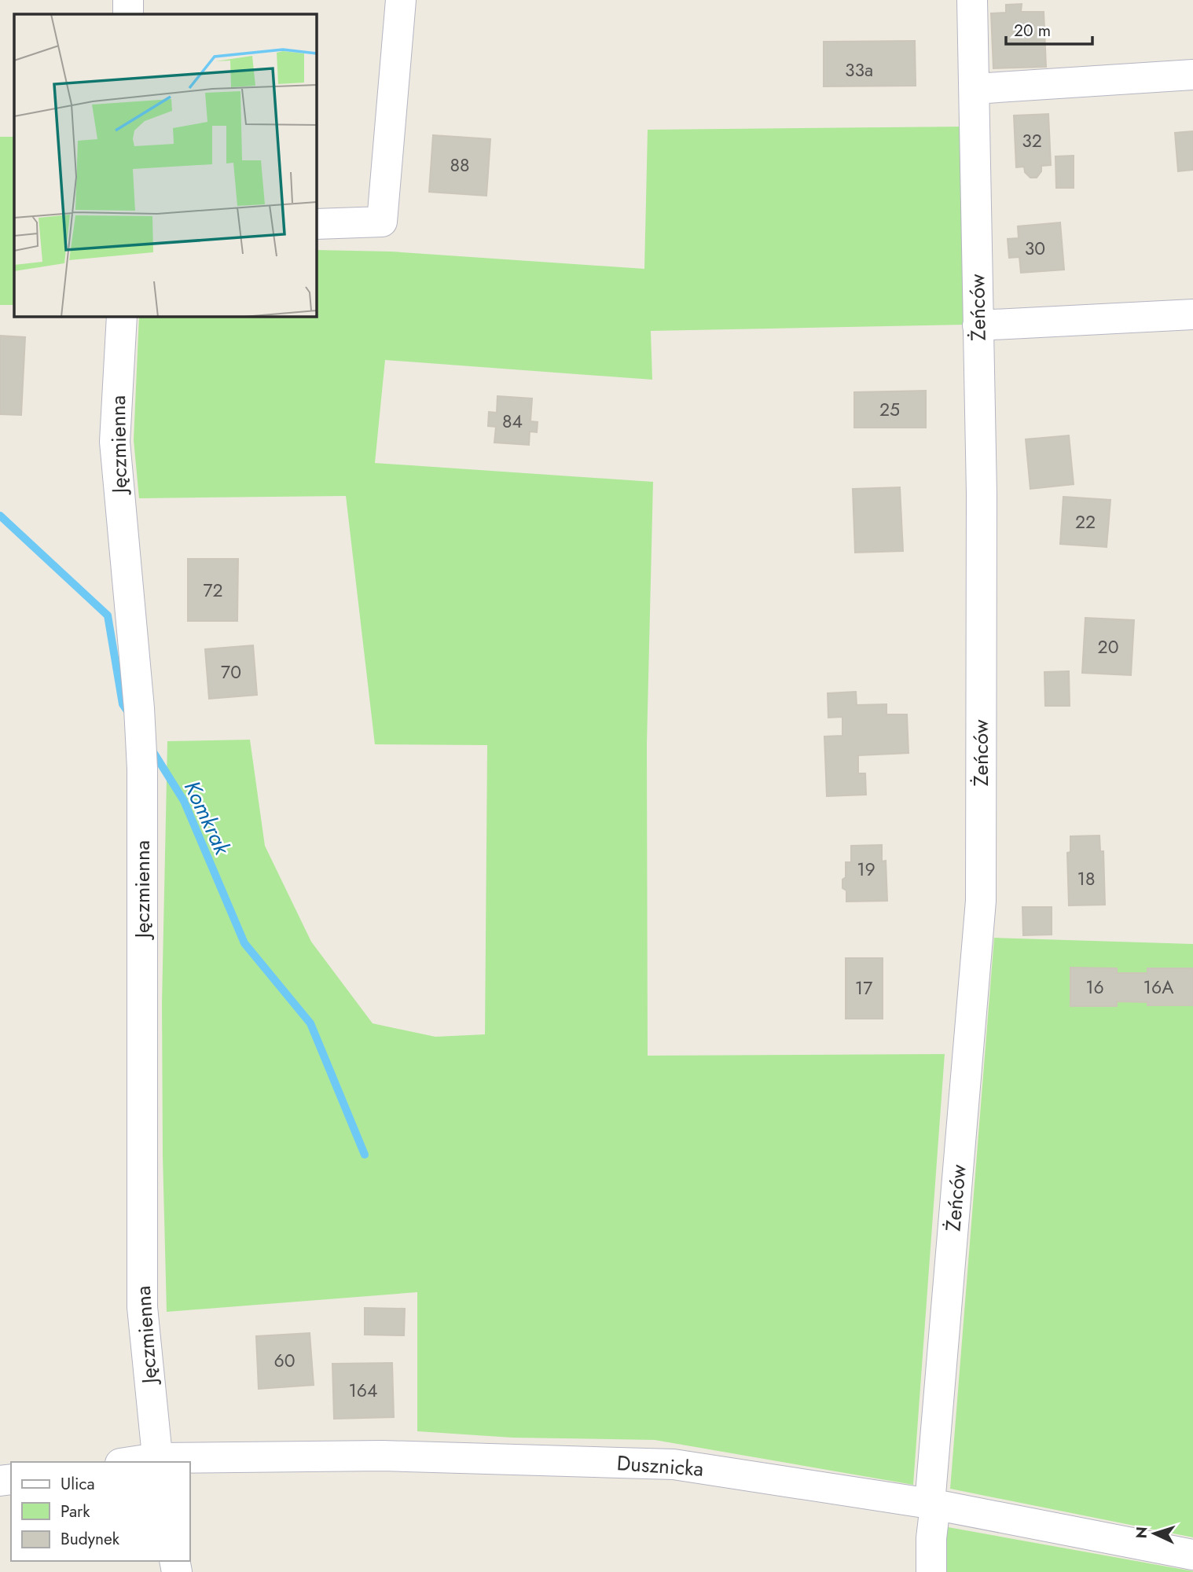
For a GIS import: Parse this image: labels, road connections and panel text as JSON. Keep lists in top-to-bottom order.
{
  "streets": {
    "street": ["Żeńców", "Jęczmienna", "Dusznicka"]
  },
  "crossings": [
    ["Żeńców", "Dusznicka"],
    ["Jęczmienna", "Dusznicka"]
  ],
  "water": ["Komkrak"],
  "house_numbers": [
    "33a",
    "32",
    "88",
    "30",
    "25",
    "84",
    "22",
    "72",
    "20",
    "70",
    "19",
    "18",
    "16",
    "16A",
    "17",
    "60",
    "164"
  ],
  "legend": ["Ulica", "Park", "Budynek"],
  "scale_bar": "20 m",
  "north": "left"
}
